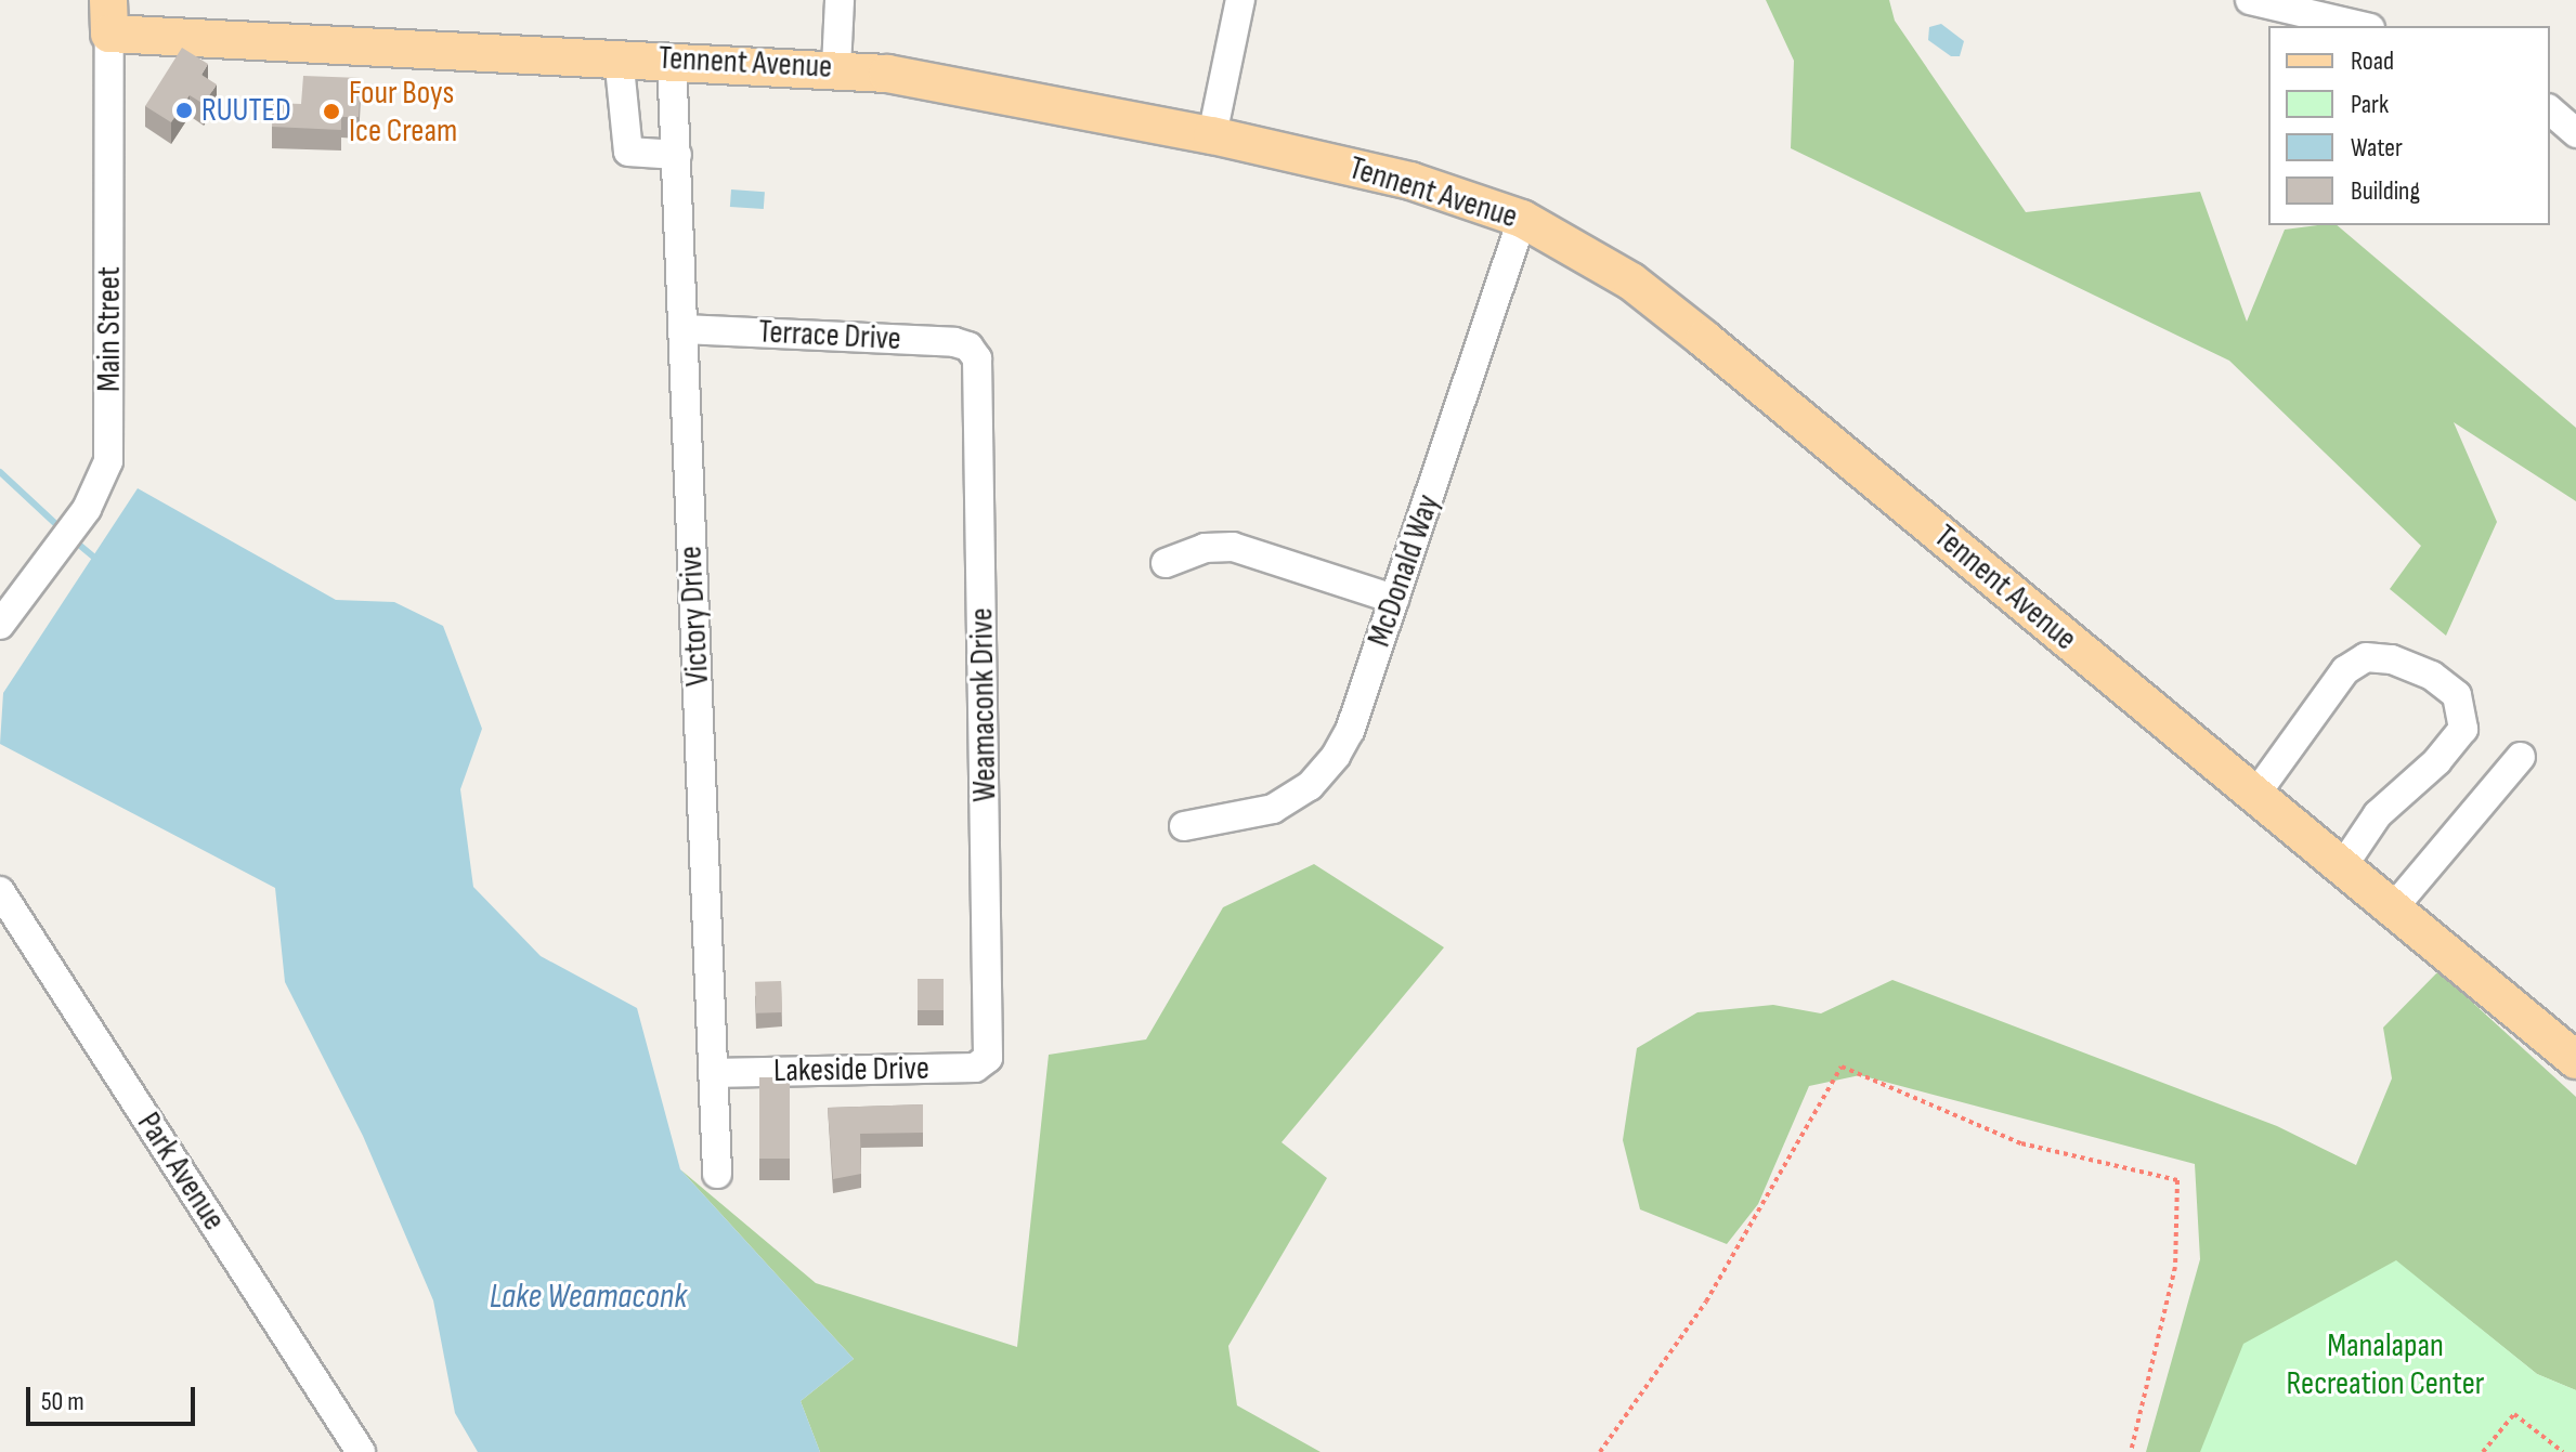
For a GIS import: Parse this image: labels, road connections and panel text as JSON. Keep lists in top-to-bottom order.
{
  "streets": {
    "main road": ["Tennent Avenue"],
    "street": [
      "Main Street",
      "Terrace Drive",
      "McDonald Way",
      "Victory Drive",
      "Weamaconk Drive",
      "Lakeside Drive",
      "Park Avenue"
    ]
  },
  "crossings": [
    ["Tennent Avenue", "Main Street"],
    ["Tennent Avenue", "McDonald Way"],
    ["Tennent Avenue", "Victory Drive"],
    ["Terrace Drive", "Victory Drive"],
    ["Terrace Drive", "Weamaconk Drive"],
    ["Victory Drive", "Lakeside Drive"],
    ["Weamaconk Drive", "Lakeside Drive"]
  ],
  "water": ["Lake Weamaconk"],
  "parks": ["Manalapan Recreation Center"],
  "places": ["RUUTED", "Four Boys Ice Cream"],
  "legend": [
    "Road",
    "Park",
    "Water",
    "Building"
  ],
  "scale_bar": "50 m"
}
